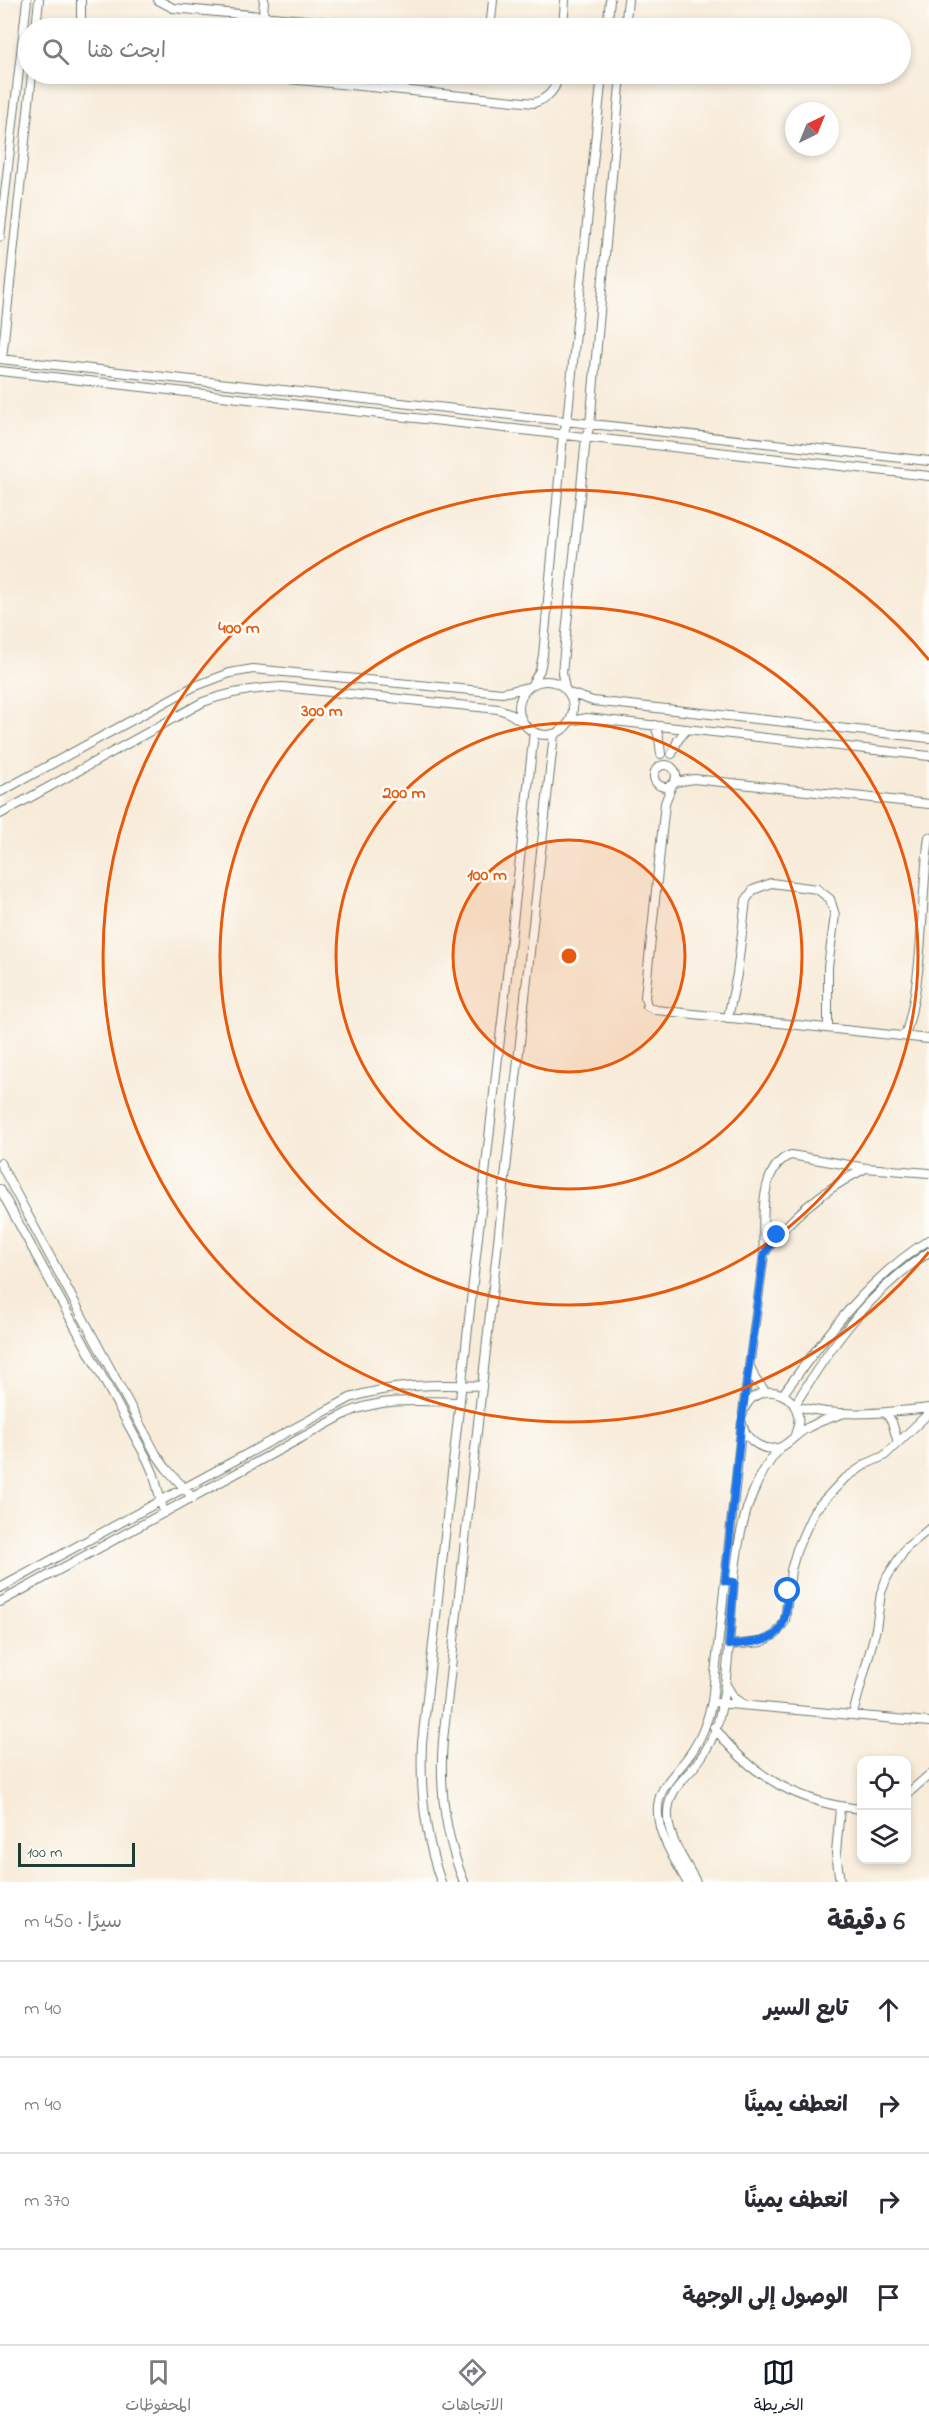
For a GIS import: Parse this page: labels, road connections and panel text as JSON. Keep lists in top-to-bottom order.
{
  "scale_bar": "100 m",
  "north": "top right",
  "page": {
    "search": "ابحث هنا",
    "scale": "100 m",
    "heading": ["6 دقيقة", "سيرًا · 450 m"],
    "list": [
      ["تابع السير", "40 m"],
      ["انعطف يمينًا", "40 m"],
      ["انعطف يمينًا", "370 m"],
      "الوصول إلى الوجهة"
    ],
    "nav": ["الخريطة", "الاتجاهات", "المحفوظات"]
  },
  "rings": [
    "400 m",
    "300 m",
    "200 m",
    "100 m"
  ]
}
